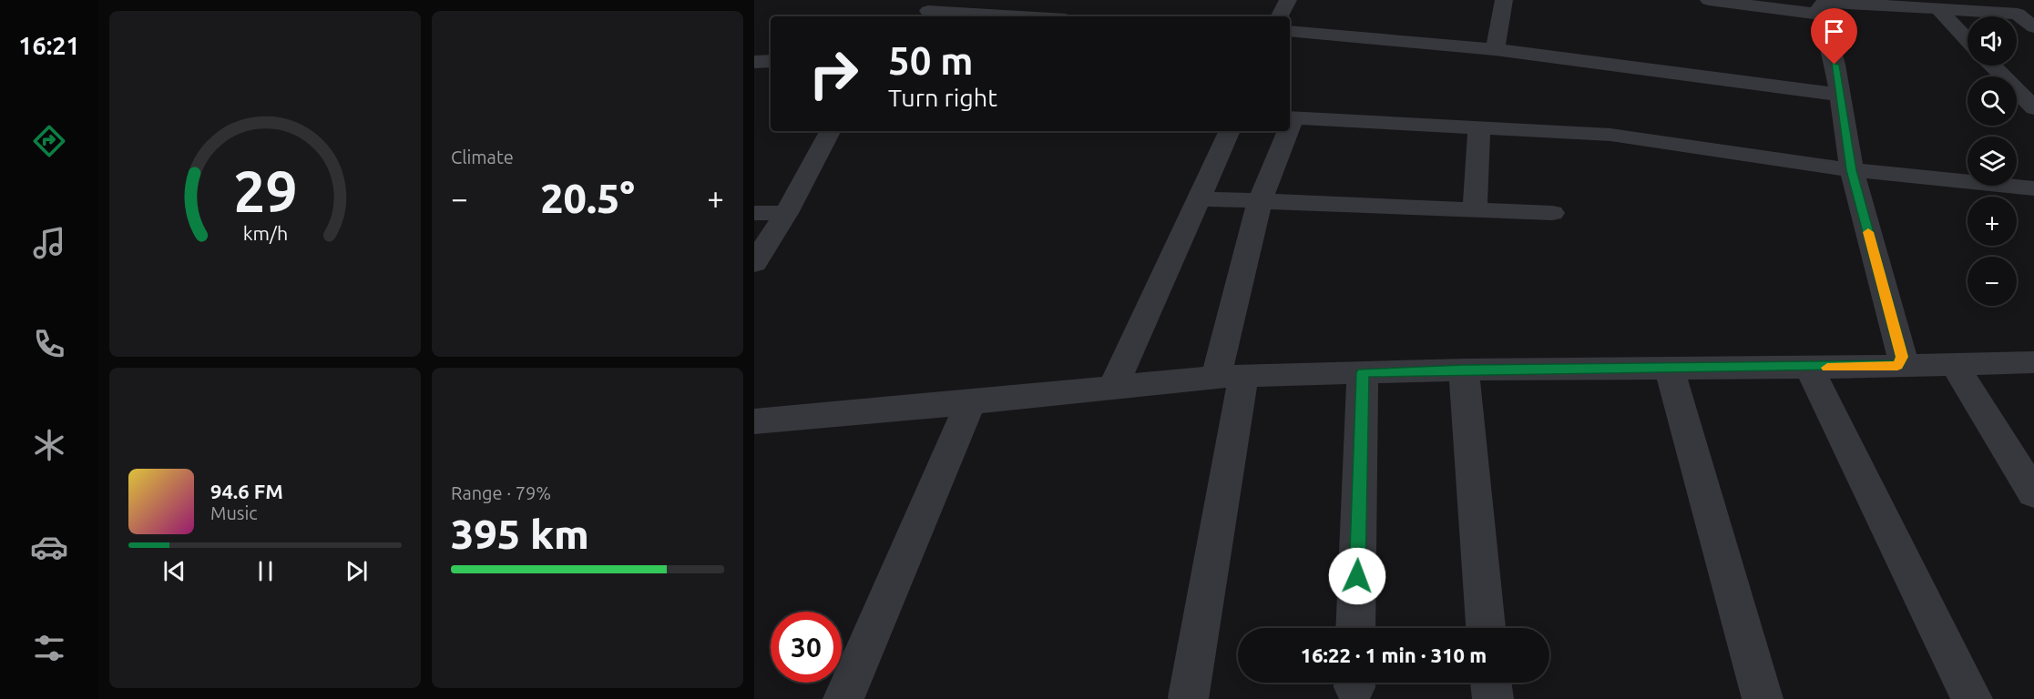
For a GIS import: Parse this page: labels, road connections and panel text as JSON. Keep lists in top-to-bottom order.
{
  "page": {
    "tabs": "16:21",
    "tile": [
      "Climate",
      ["Range · 79%", "395 km"]
    ],
    "map_buttons": ["+", "−"],
    "turn": ["50 m", "Turn right"],
    "heat": ["−", "20.5°", "+"],
    "song": ["94.6 FM", "Music"],
    "limit": "30",
    "trip": "16:22 · 1 min · 310 m",
    "gauge": ["29", "km/h"]
  }
}
